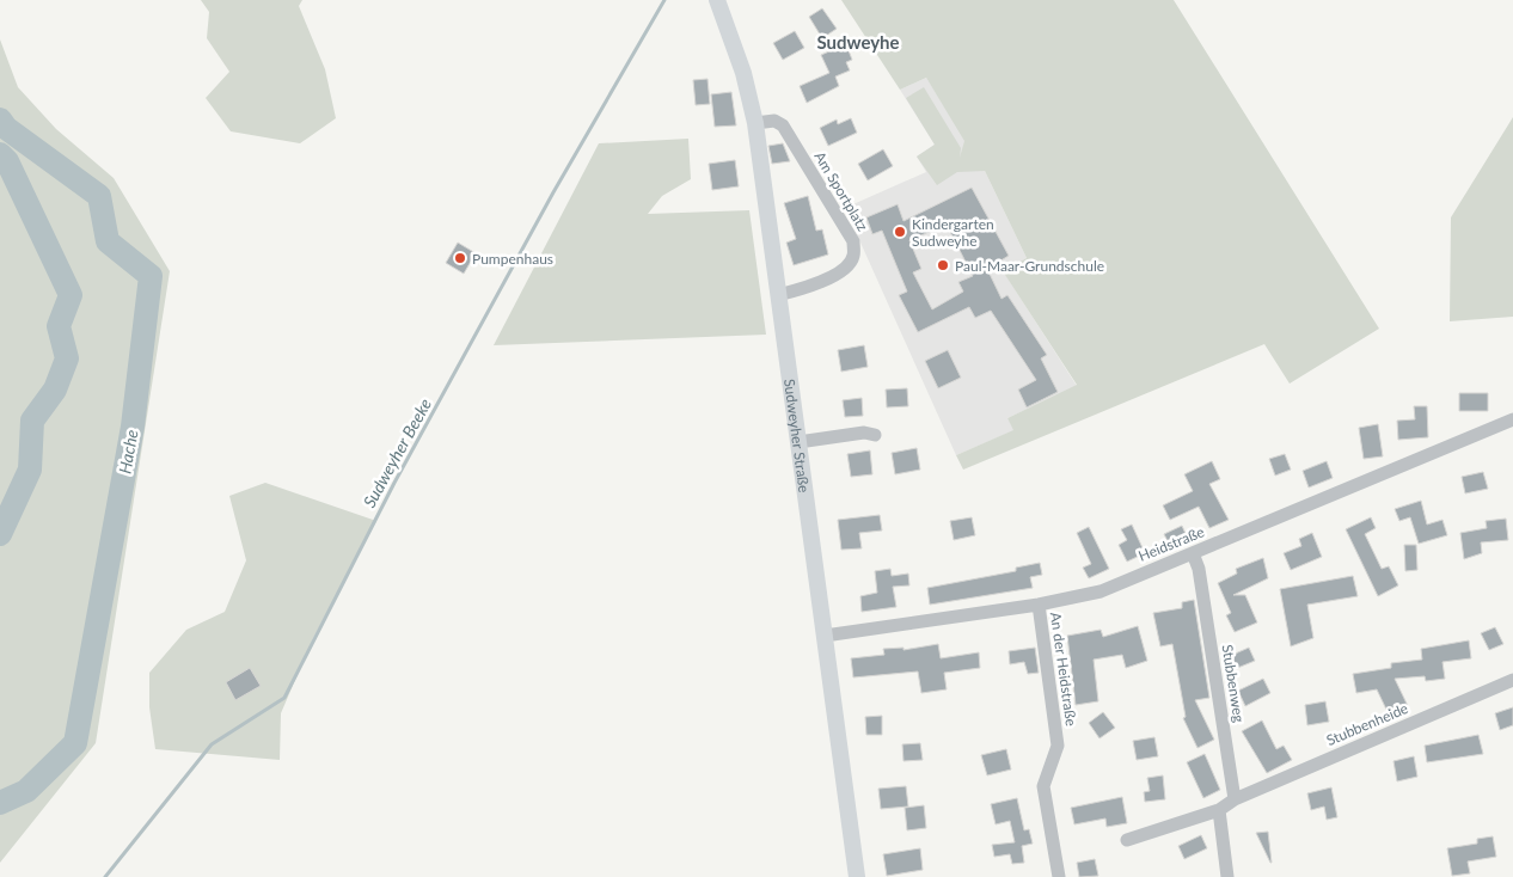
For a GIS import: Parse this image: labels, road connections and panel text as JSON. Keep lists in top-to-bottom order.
{
  "streets": {
    "main road": ["Sudweyher Straße"],
    "street": [
      "Am Sportplatz",
      "Heidstraße",
      "An der Heidstraße",
      "Stubbenweg",
      "Stubbenheide"
    ]
  },
  "crossings": [
    ["Am Sportplatz", "Sudweyher Straße"],
    ["Sudweyher Straße", "Heidstraße"],
    ["Heidstraße", "An der Heidstraße"],
    ["Heidstraße", "Stubbenweg"],
    ["Stubbenweg", "Stubbenheide"]
  ],
  "districts": ["Sudweyhe"],
  "water": ["Hache", "Sudweyher Beeke"],
  "places": ["Kindergarten Sudweyhe", "Pumpenhaus", "Paul-Maar-Grundschule"]
}
